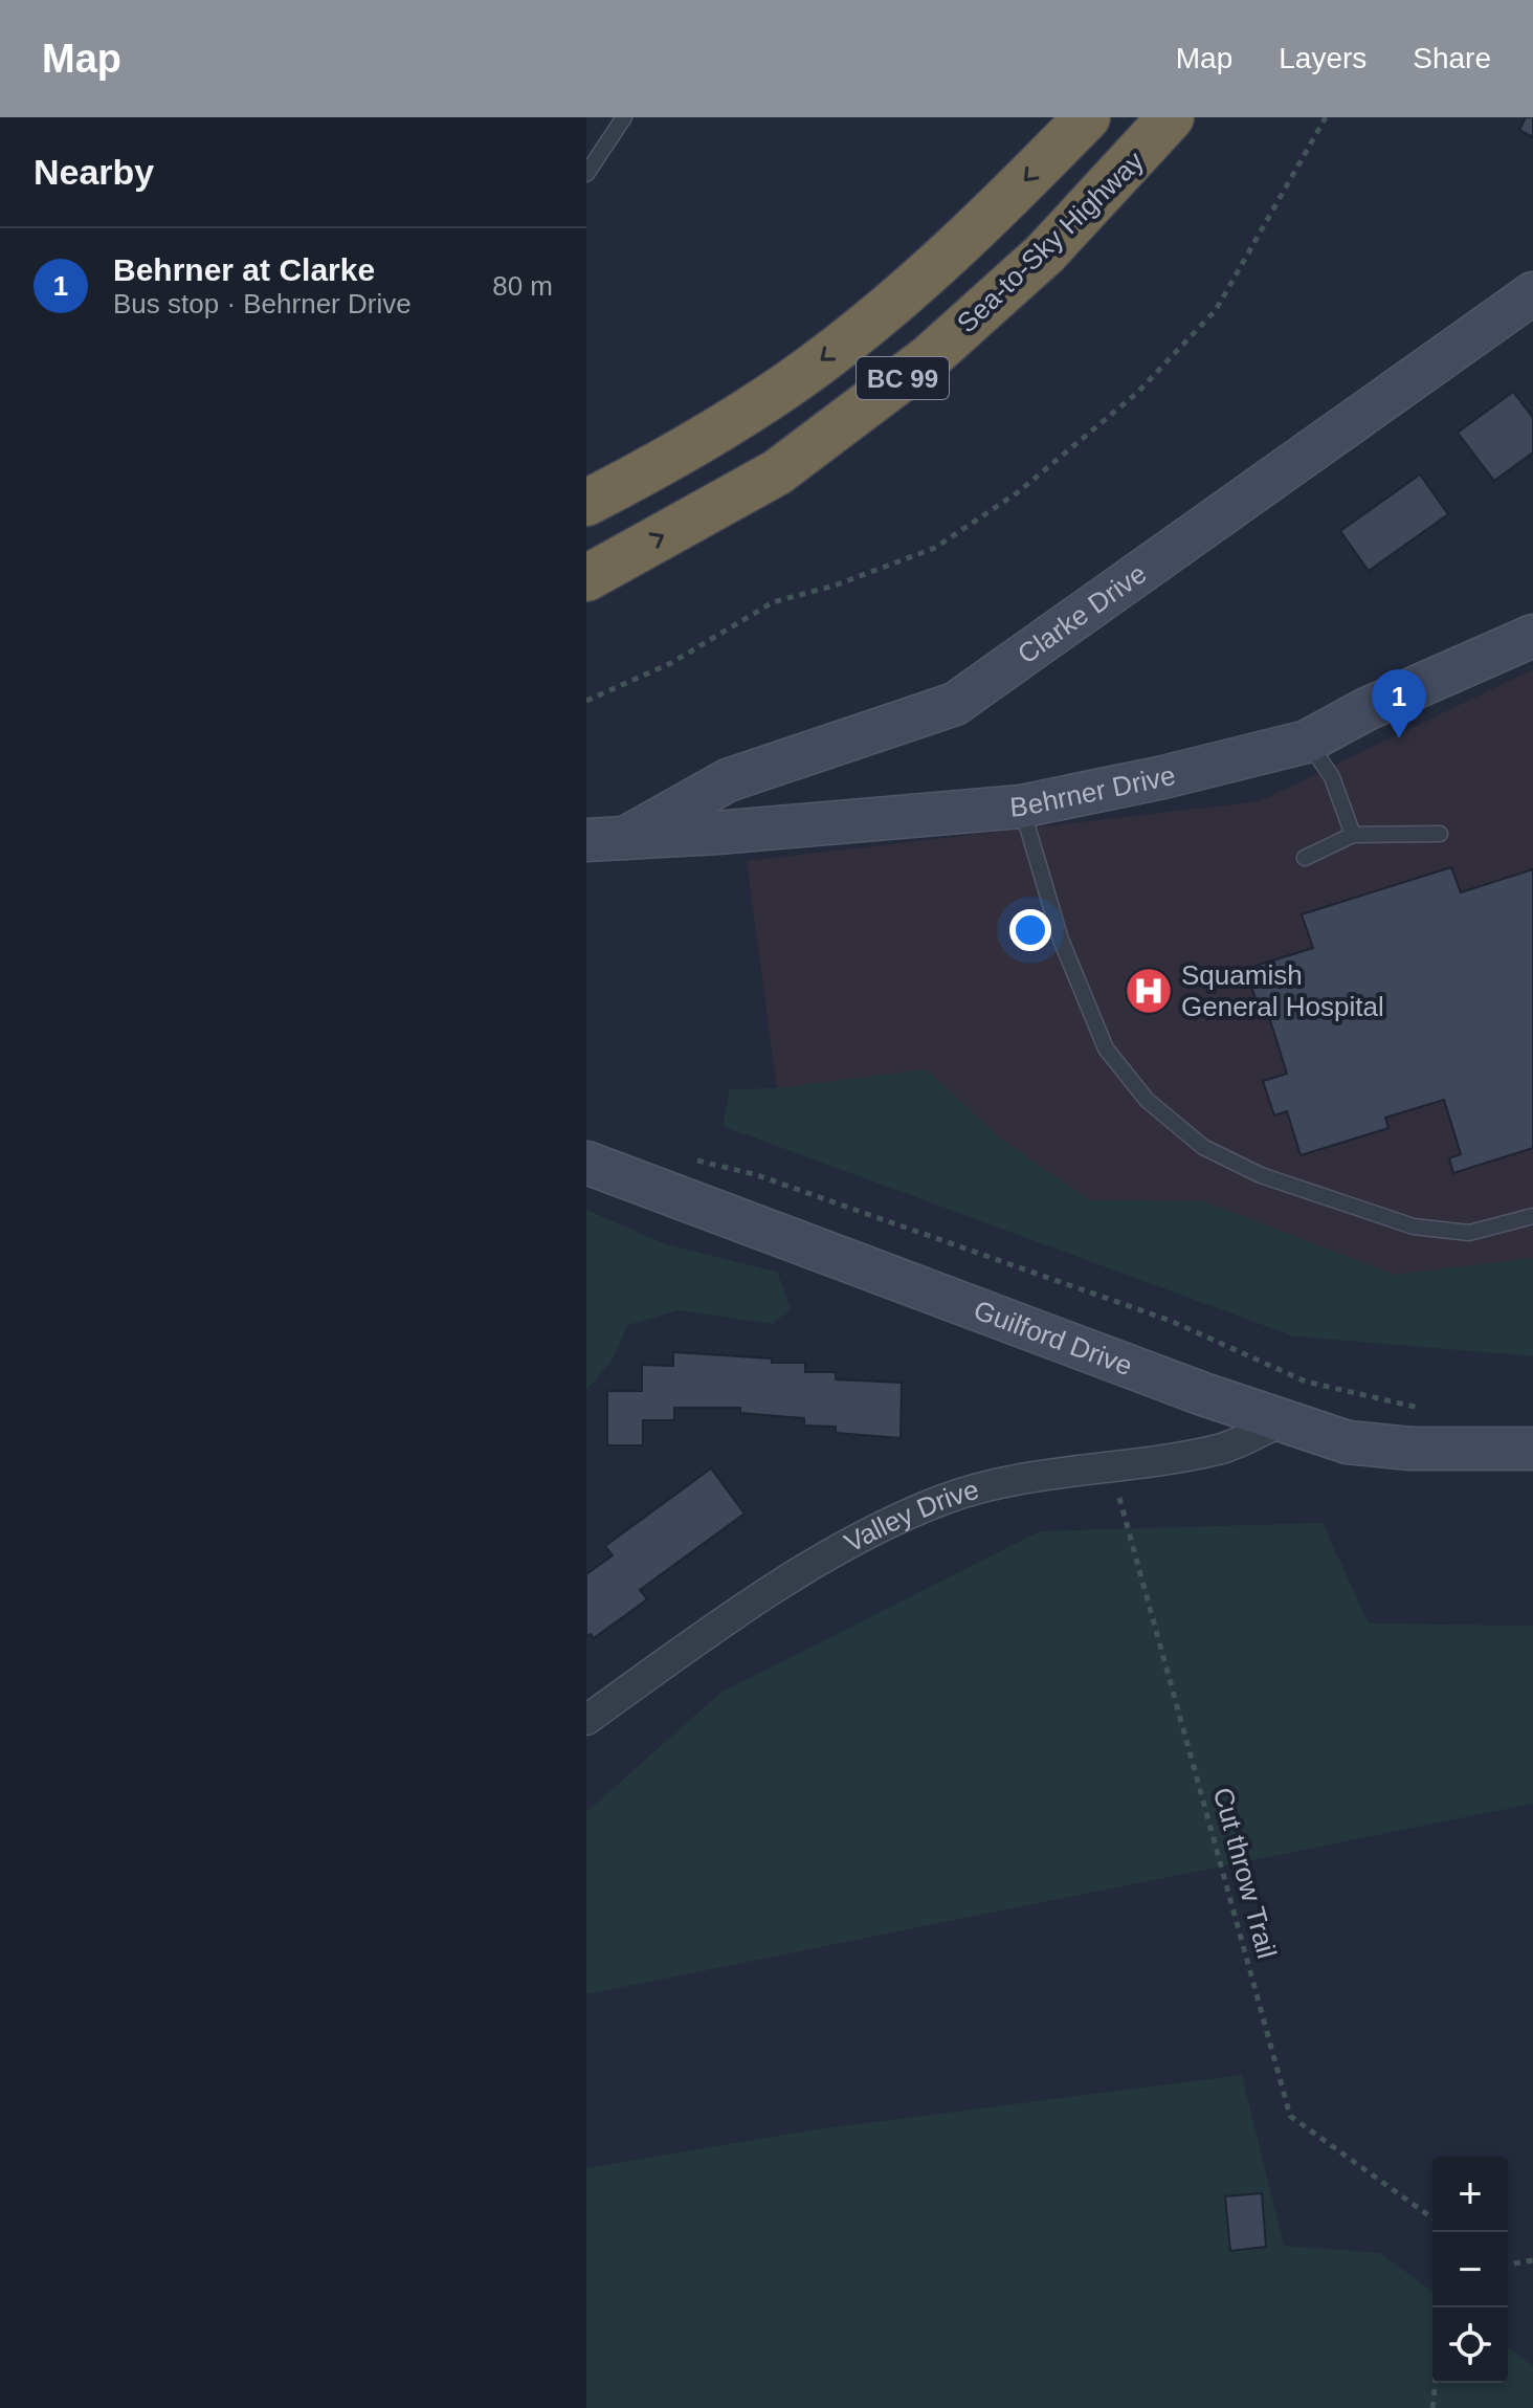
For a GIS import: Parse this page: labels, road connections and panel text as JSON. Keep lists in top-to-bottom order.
{
  "streets": {
    "highway": ["Sea-to-Sky Highway", "BC 99"],
    "street": [
      "Clarke Drive",
      "Behrner Drive",
      "Guilford Drive",
      "Valley Drive"
    ],
    "path": ["Cut throw Trail"]
  },
  "crossings": [
    ["Clarke Drive", "Behrner Drive"],
    ["Guilford Drive", "Valley Drive"],
    ["Valley Drive", "Cut throw Trail"]
  ],
  "places": {
    "hospital": ["Squamish General Hospital"]
  },
  "page": {
    "header": "Map",
    "nav": ["Map", "Layers", "Share"],
    "heading": "Nearby",
    "list": [
      {
        "mark": "1",
        "name": "Behrner at Clarke",
        "note": "Bus stop · Behrner Drive",
        "value": "80 m"
      }
    ],
    "pins": "1",
    "map_buttons": ["+", "−"]
  }
}
